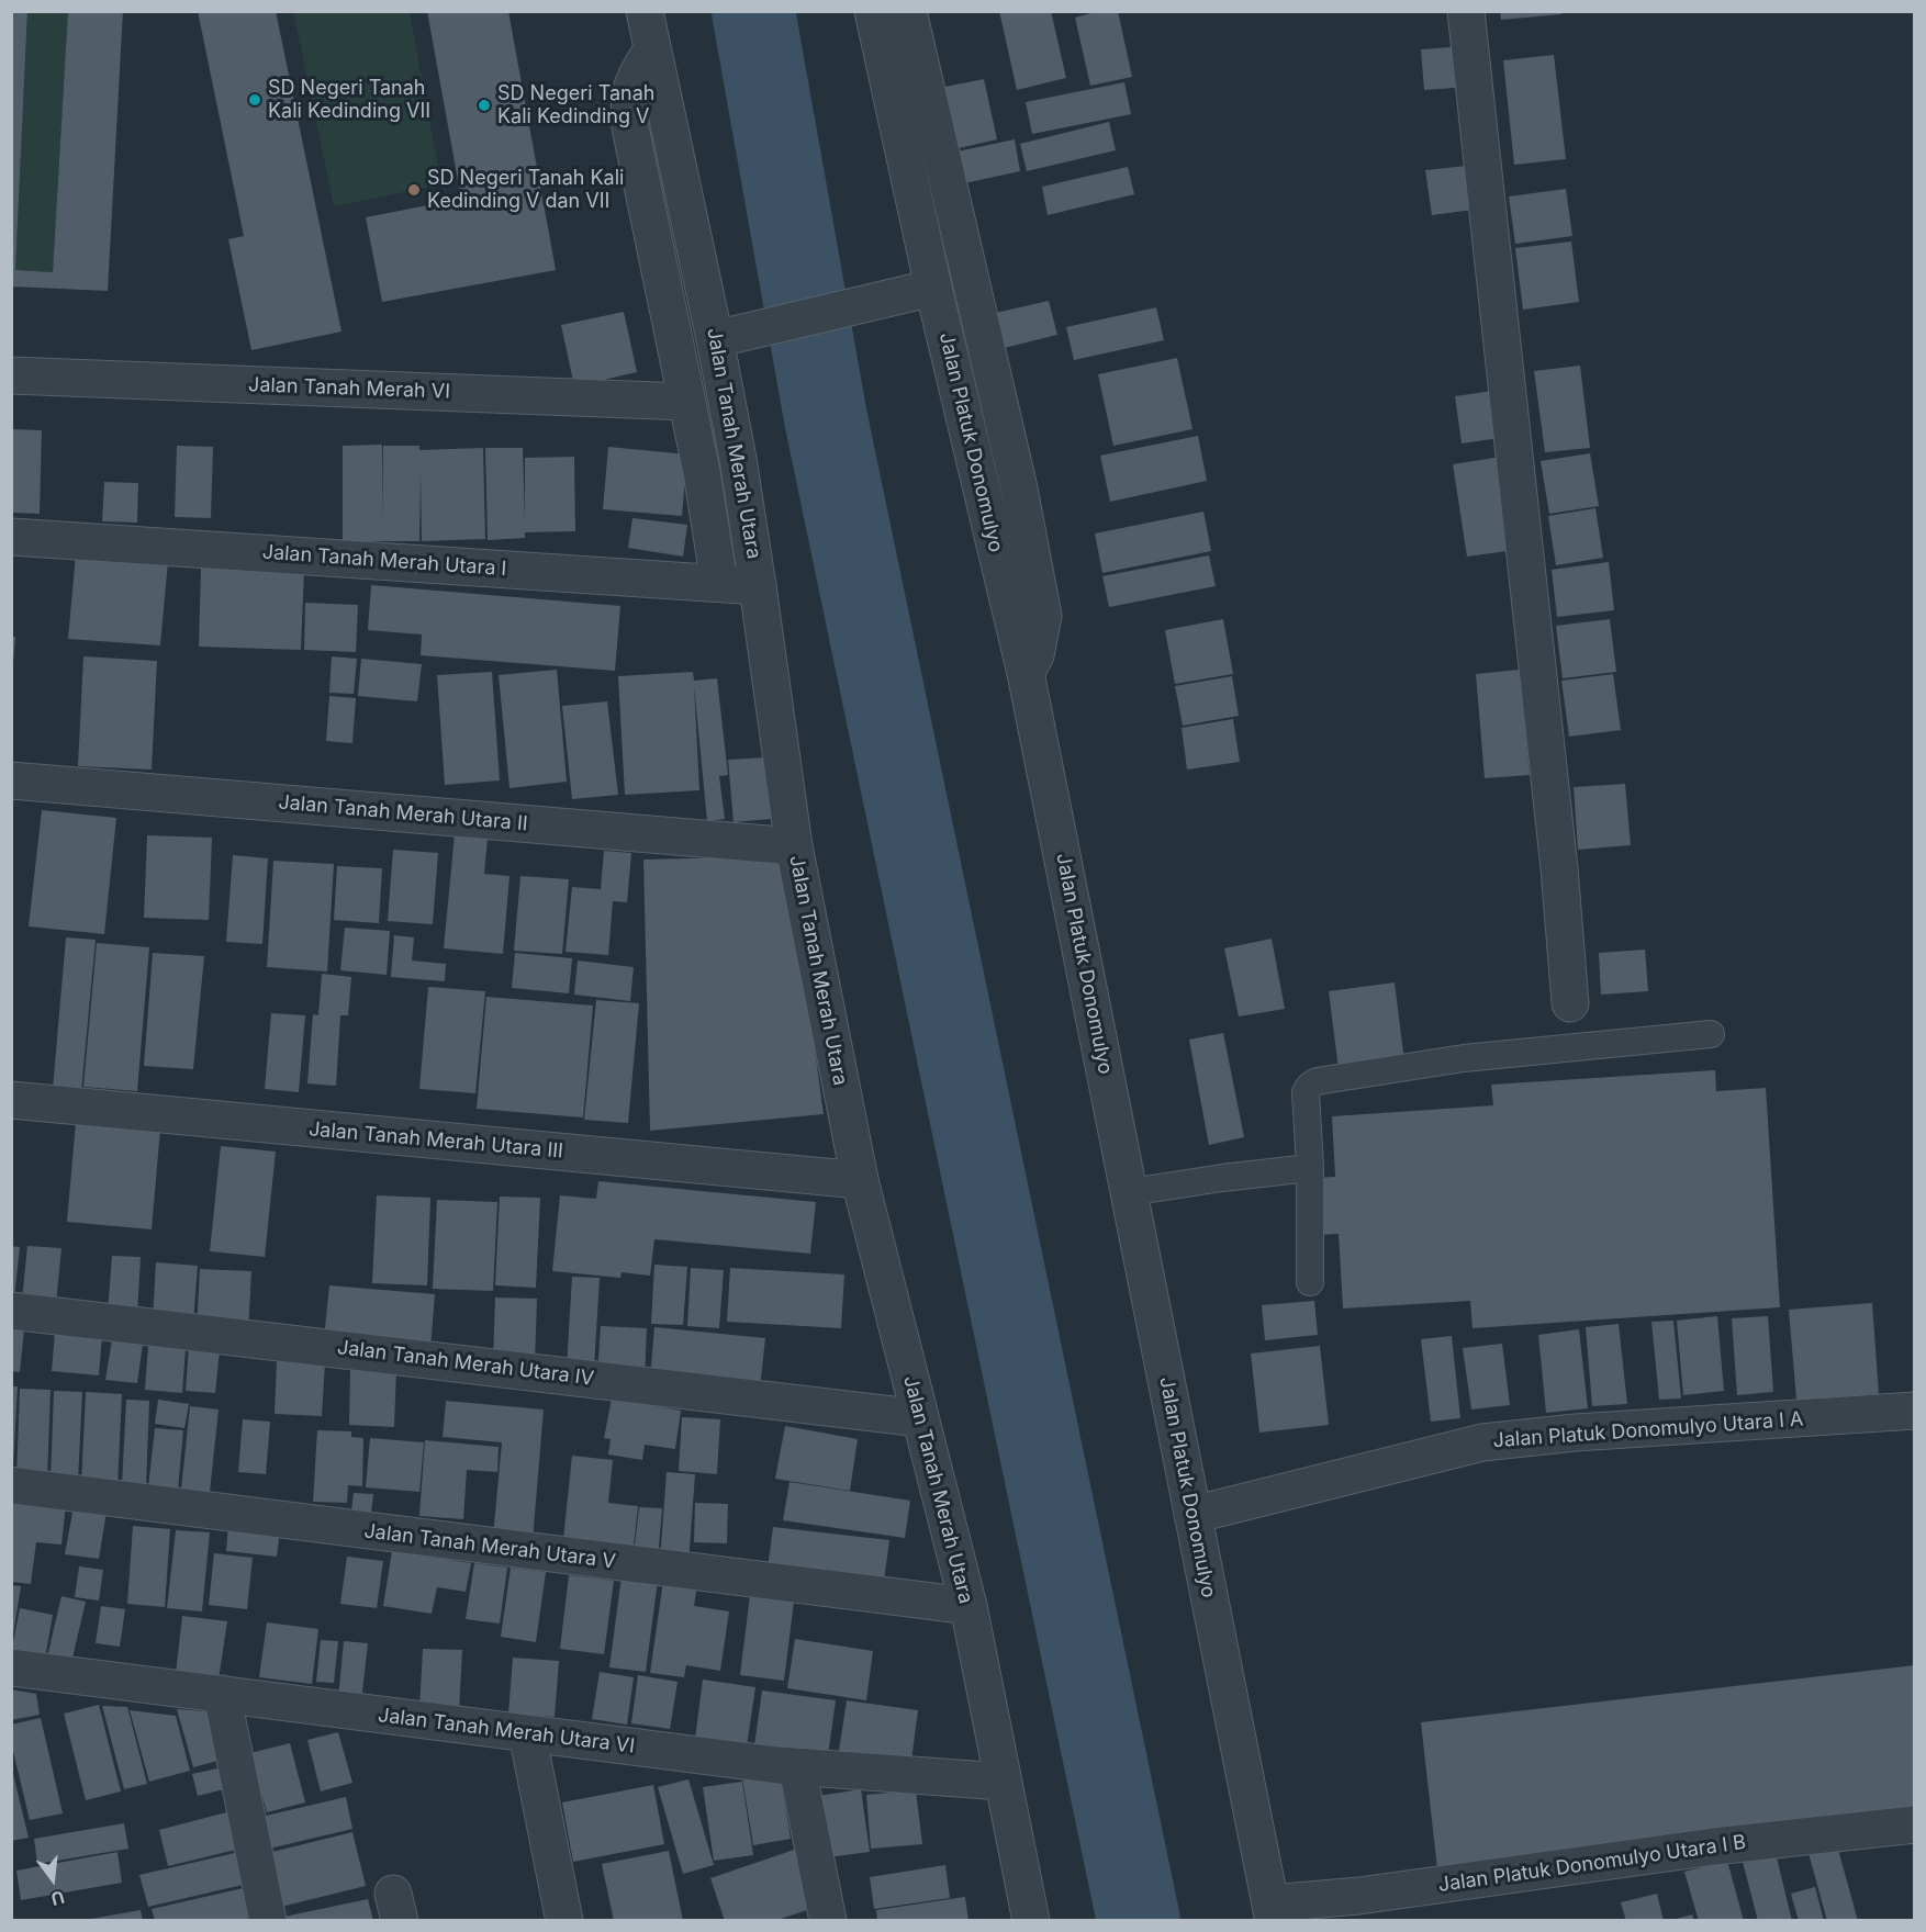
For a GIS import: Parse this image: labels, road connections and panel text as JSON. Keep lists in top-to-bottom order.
{
  "streets": {
    "street": [
      "Jalan Tanah Merah VI",
      "Jalan Platuk Donomulyo",
      "Jalan Tanah Merah Utara",
      "Jalan Tanah Merah Utara I",
      "Jalan Tanah Merah Utara II",
      "Jalan Tanah Merah Utara III",
      "Jalan Tanah Merah Utara IV",
      "Jalan Platuk Donomulyo Utara I A",
      "Jalan Tanah Merah Utara V",
      "Jalan Tanah Merah Utara VI",
      "Jalan Platuk Donomulyo Utara I B"
    ]
  },
  "crossings": [
    ["Jalan Platuk Donomulyo", "Jalan Platuk Donomulyo Utara I A"],
    ["Jalan Platuk Donomulyo", "Jalan Platuk Donomulyo Utara I B"],
    ["Jalan Tanah Merah Utara", "Jalan Tanah Merah Utara I"],
    ["Jalan Tanah Merah Utara", "Jalan Tanah Merah Utara II"],
    ["Jalan Tanah Merah Utara", "Jalan Tanah Merah Utara III"],
    ["Jalan Tanah Merah Utara", "Jalan Tanah Merah Utara IV"],
    ["Jalan Tanah Merah Utara", "Jalan Tanah Merah Utara V"],
    ["Jalan Tanah Merah Utara", "Jalan Tanah Merah Utara VI"]
  ],
  "places": ["SD Negeri Tanah Kali Kedinding VII", "SD Negeri Tanah Kali Kedinding V", "SD Negeri Tanah Kali Kedinding V dan VII"],
  "north": "bottom"
}
